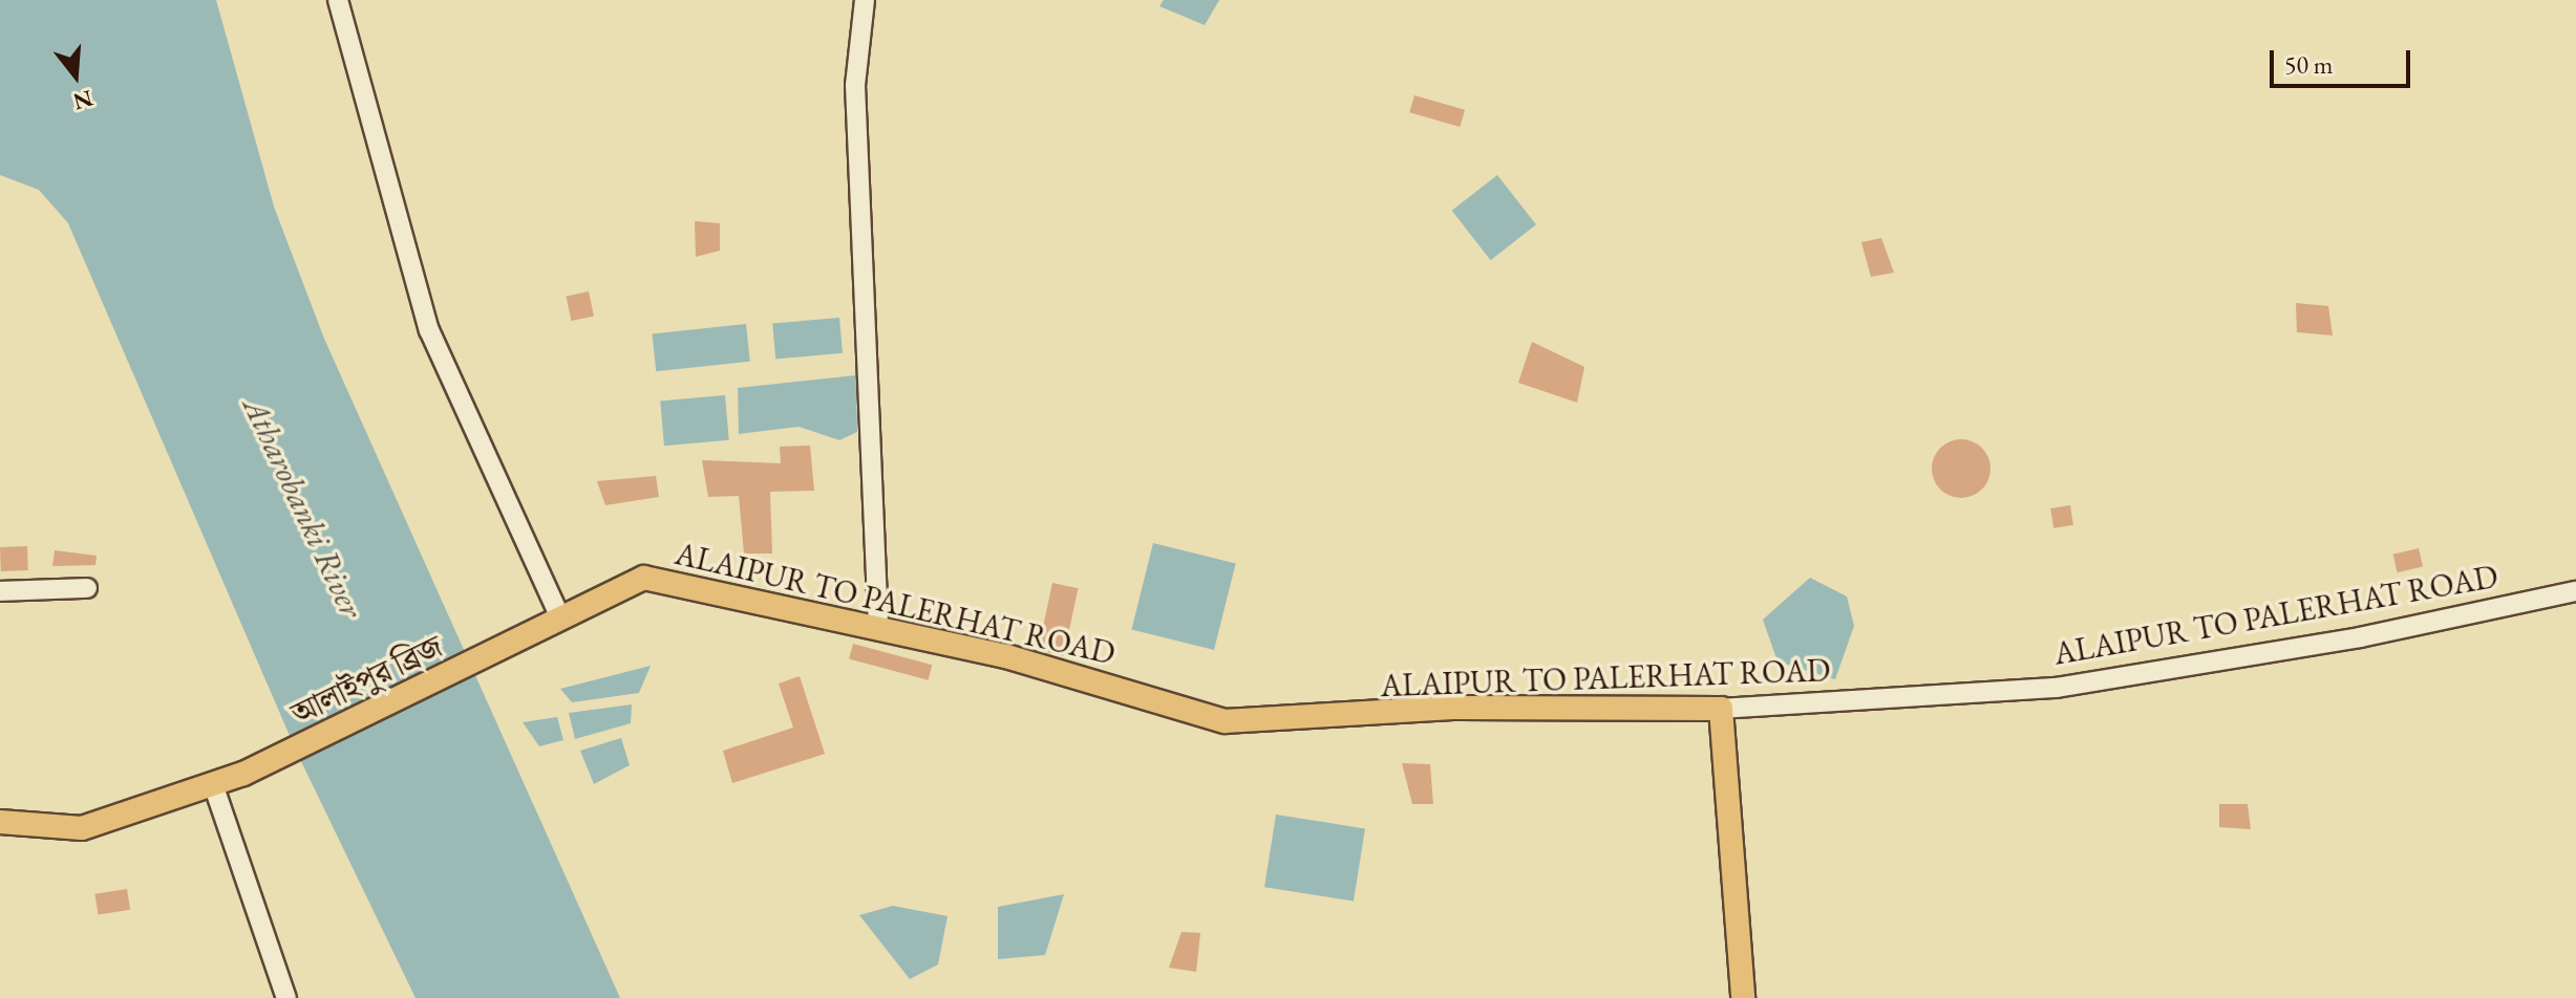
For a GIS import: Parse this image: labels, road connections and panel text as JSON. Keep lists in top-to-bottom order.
{
  "streets": {
    "main road": ["ALAIPUR TO PALERHAT ROAD", "আলাইপুর ব্রিজ"]
  },
  "crossings": [
    ["ALAIPUR TO PALERHAT ROAD", "আলাইপুর ব্রিজ"]
  ],
  "water": ["Atharobanki River"],
  "scale_bar": "50 m",
  "north": "bottom"
}
